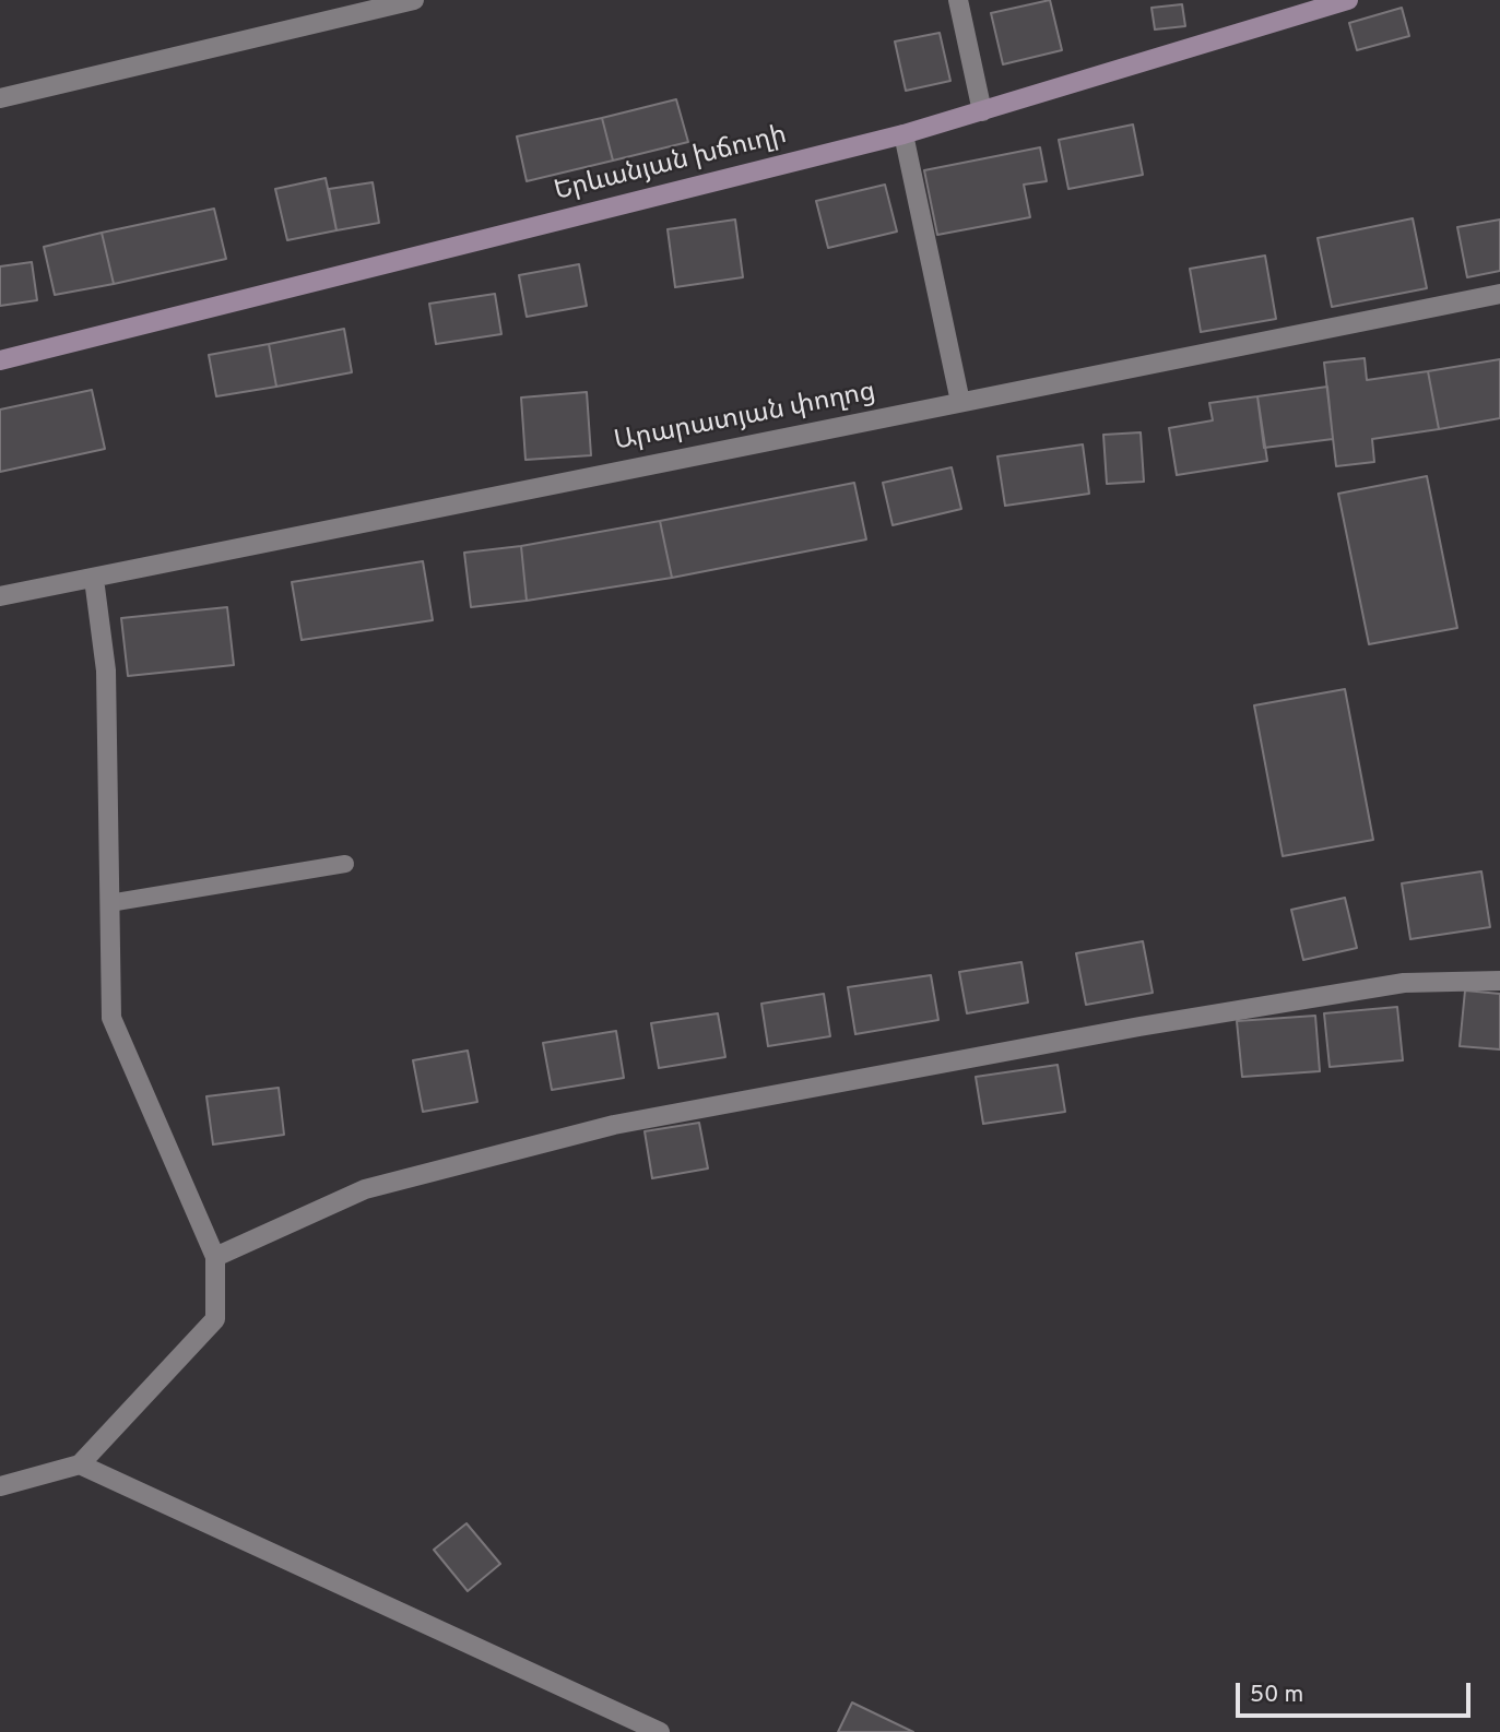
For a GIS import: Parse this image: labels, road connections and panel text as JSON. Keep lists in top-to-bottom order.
{
  "streets": {
    "main road": ["Երևանյան խճուղի"],
    "street": ["Արարատյան փողոց"]
  },
  "scale_bar": "50 m"
}
